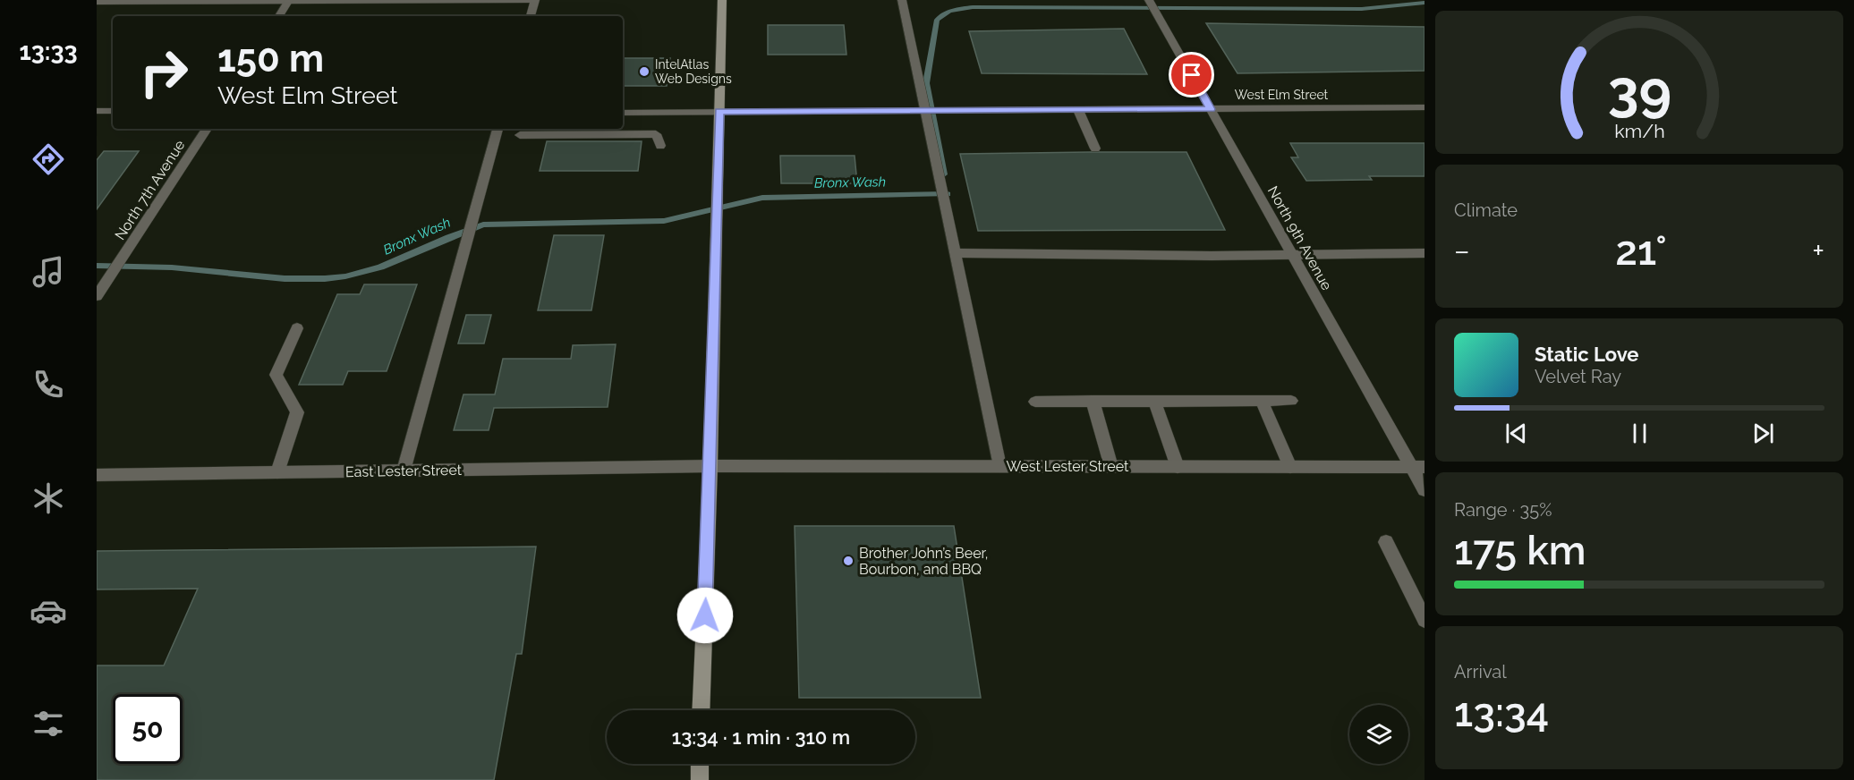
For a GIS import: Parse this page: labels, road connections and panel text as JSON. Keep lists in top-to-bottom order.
{
  "streets": {
    "street": [
      "West Elm Street",
      "North 7th Avenue",
      "North 9th Avenue",
      "West Lester Street",
      "East Lester Street"
    ]
  },
  "crossings": [
    ["West Elm Street", "North 9th Avenue"],
    ["North 9th Avenue", "West Lester Street"],
    ["West Lester Street", "East Lester Street"]
  ],
  "water": ["Bronx Wash"],
  "places": ["IntelAtlas Web Designs", "Brother John’s Beer, Bourbon, and BBQ"],
  "page": {
    "tabs": "13:33",
    "turn": ["150 m", "West Elm Street"],
    "tile": [
      "Climate",
      ["Range · 35%", "175 km"],
      ["Arrival", "13:34"]
    ],
    "heat": ["−", "21°", "+"],
    "song": ["Static Love", "Velvet Ray"],
    "limit": "50",
    "trip": "13:34 · 1 min · 310 m",
    "gauge": ["39", "km/h"]
  }
}
